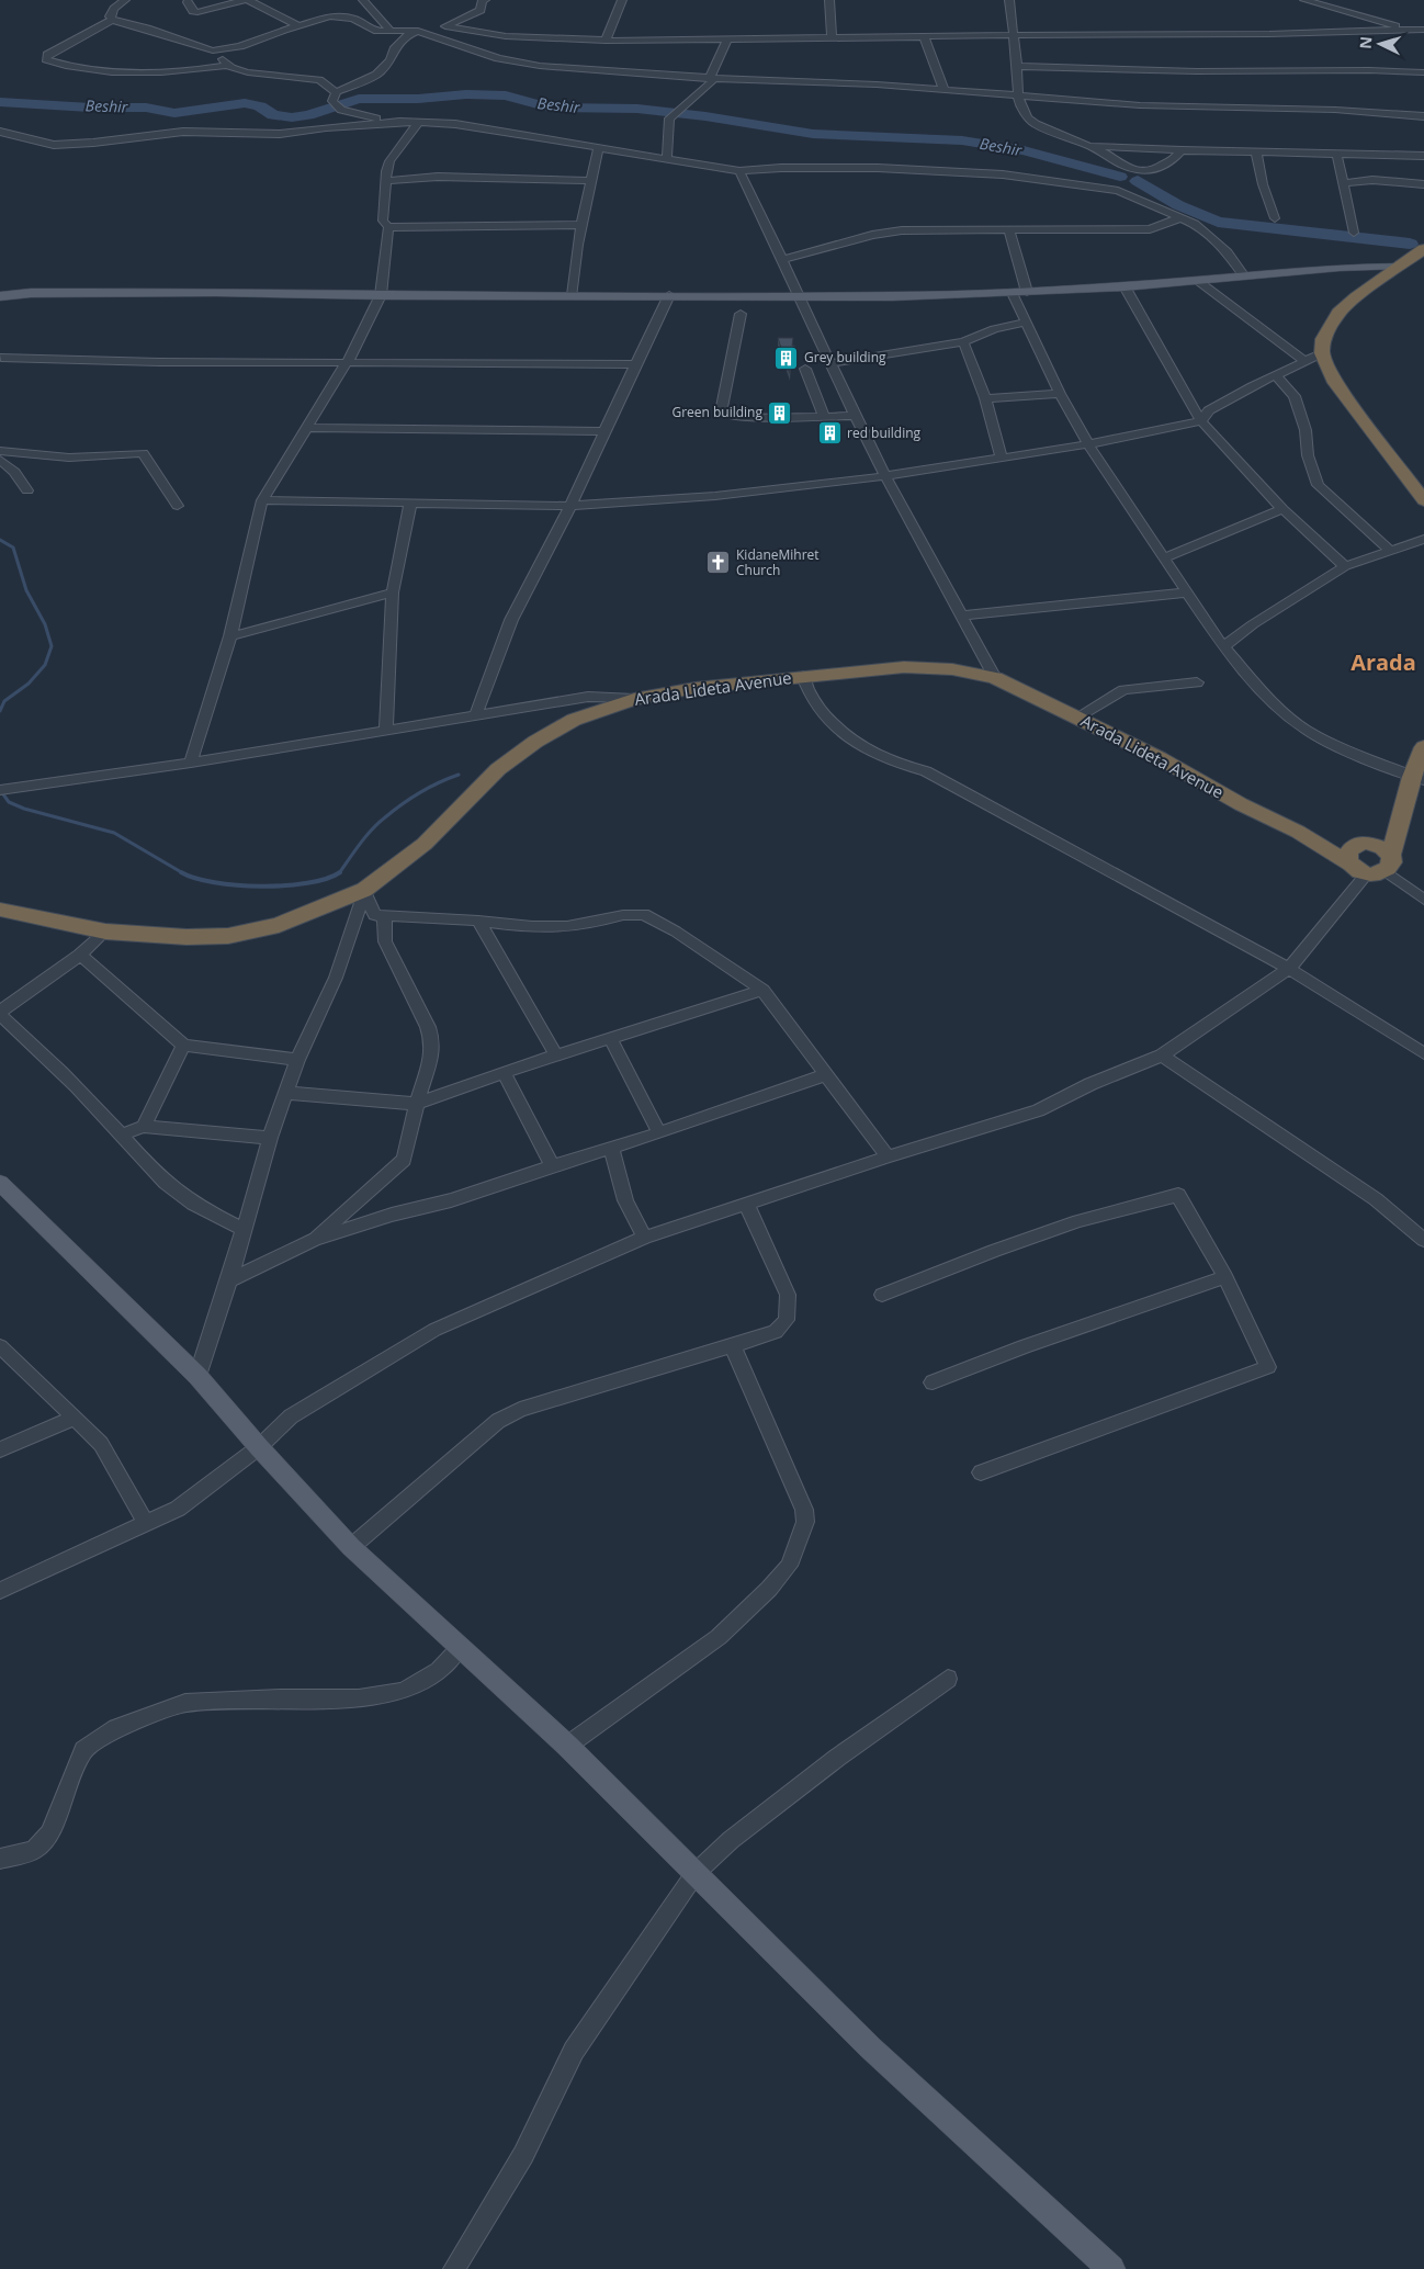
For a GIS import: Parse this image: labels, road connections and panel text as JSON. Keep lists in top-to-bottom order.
{
  "streets": {
    "highway": ["Arada Lideta Avenue"]
  },
  "districts": ["Arada"],
  "water": ["Beshir"],
  "places": {
    "building": ["Grey building", "Green building", "red building"],
    "church": ["KidaneMihret Church"]
  },
  "north": "left"
}
